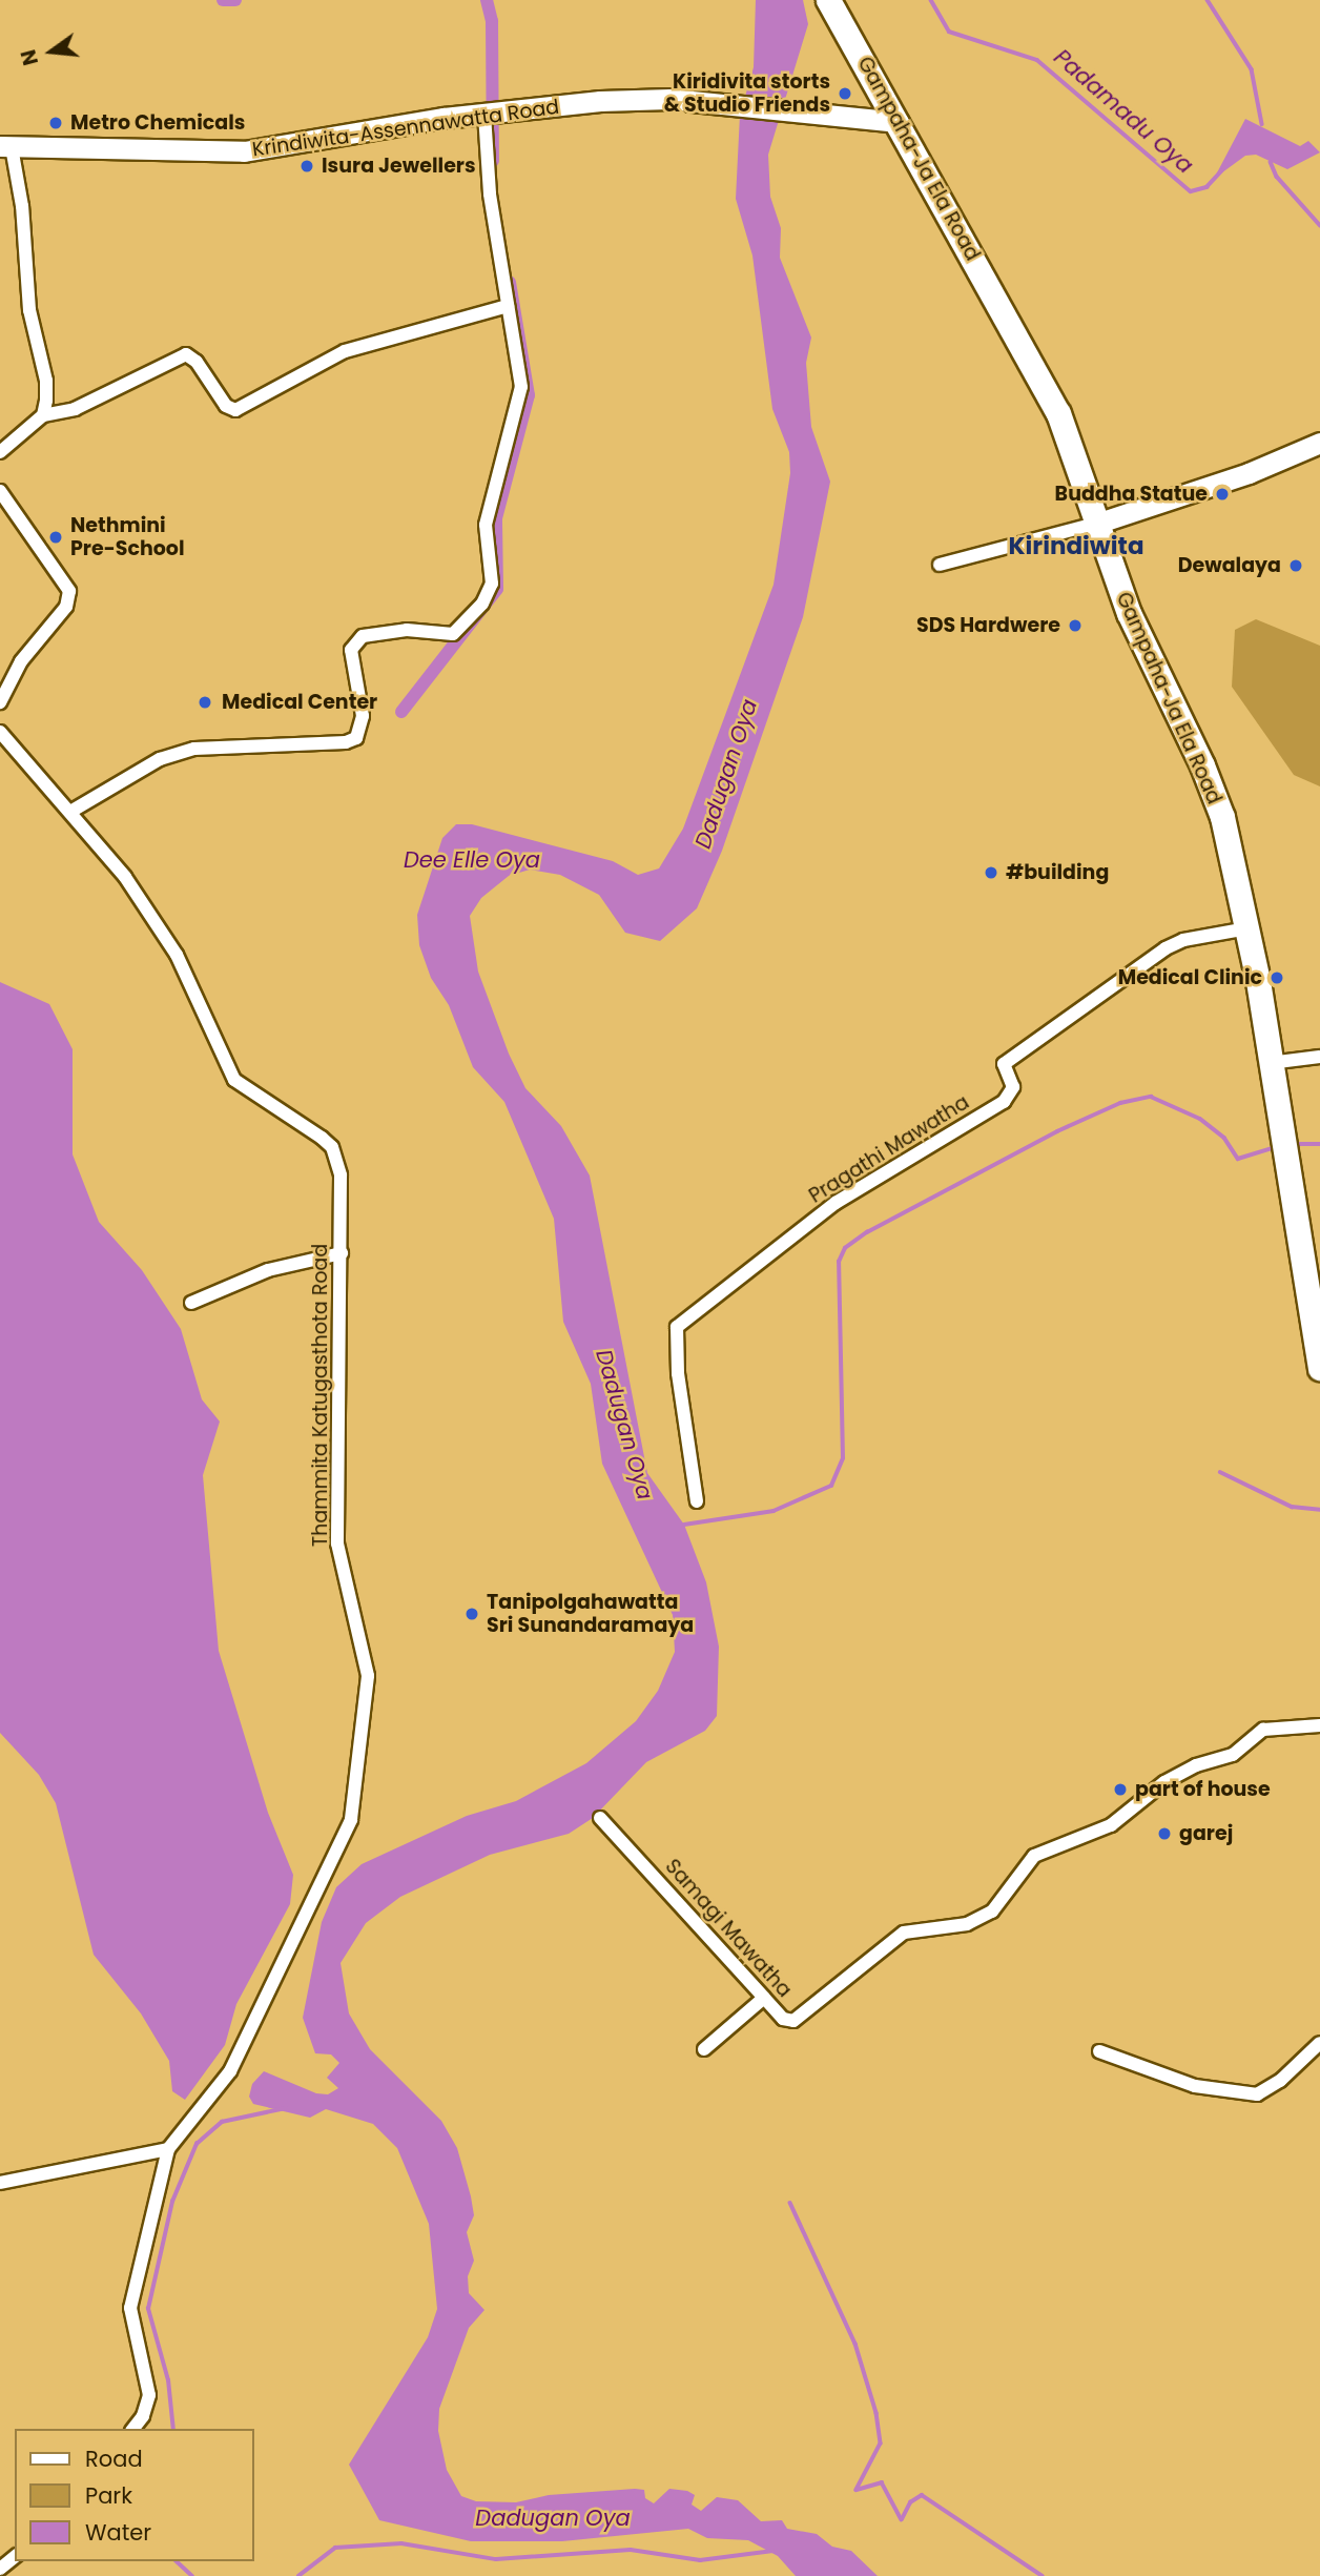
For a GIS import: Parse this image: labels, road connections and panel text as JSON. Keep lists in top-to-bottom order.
{
  "streets": {
    "highway": ["Gampaha-Ja Ela Road"],
    "main road": ["Krindiwita-Assennawatta Road"],
    "street": ["Pragathi Mawatha", "Thammita Katugasthota Road", "Samagi Mawatha"]
  },
  "crossings": [
    ["Krindiwita-Assennawatta Road", "Gampaha-Ja Ela Road"],
    ["Gampaha-Ja Ela Road", "Pragathi Mawatha"]
  ],
  "districts": ["Kirindiwita"],
  "water": ["Padamadu Oya", "Dadugan Oya", "Dee Elle Oya"],
  "places": [
    "Kiridivita storts & Studio Friends",
    "Metro Chemicals",
    "Isura Jewellers",
    "Buddha Statue",
    "Nethmini Pre-School",
    "Dewalaya",
    "SDS Hardwere",
    "Medical Center",
    "#building",
    "Medical Clinic",
    "Tanipolgahawatta Sri Sunandaramaya",
    "part of house",
    "garej"
  ],
  "legend": ["Road", "Park", "Water"],
  "north": "left"
}
